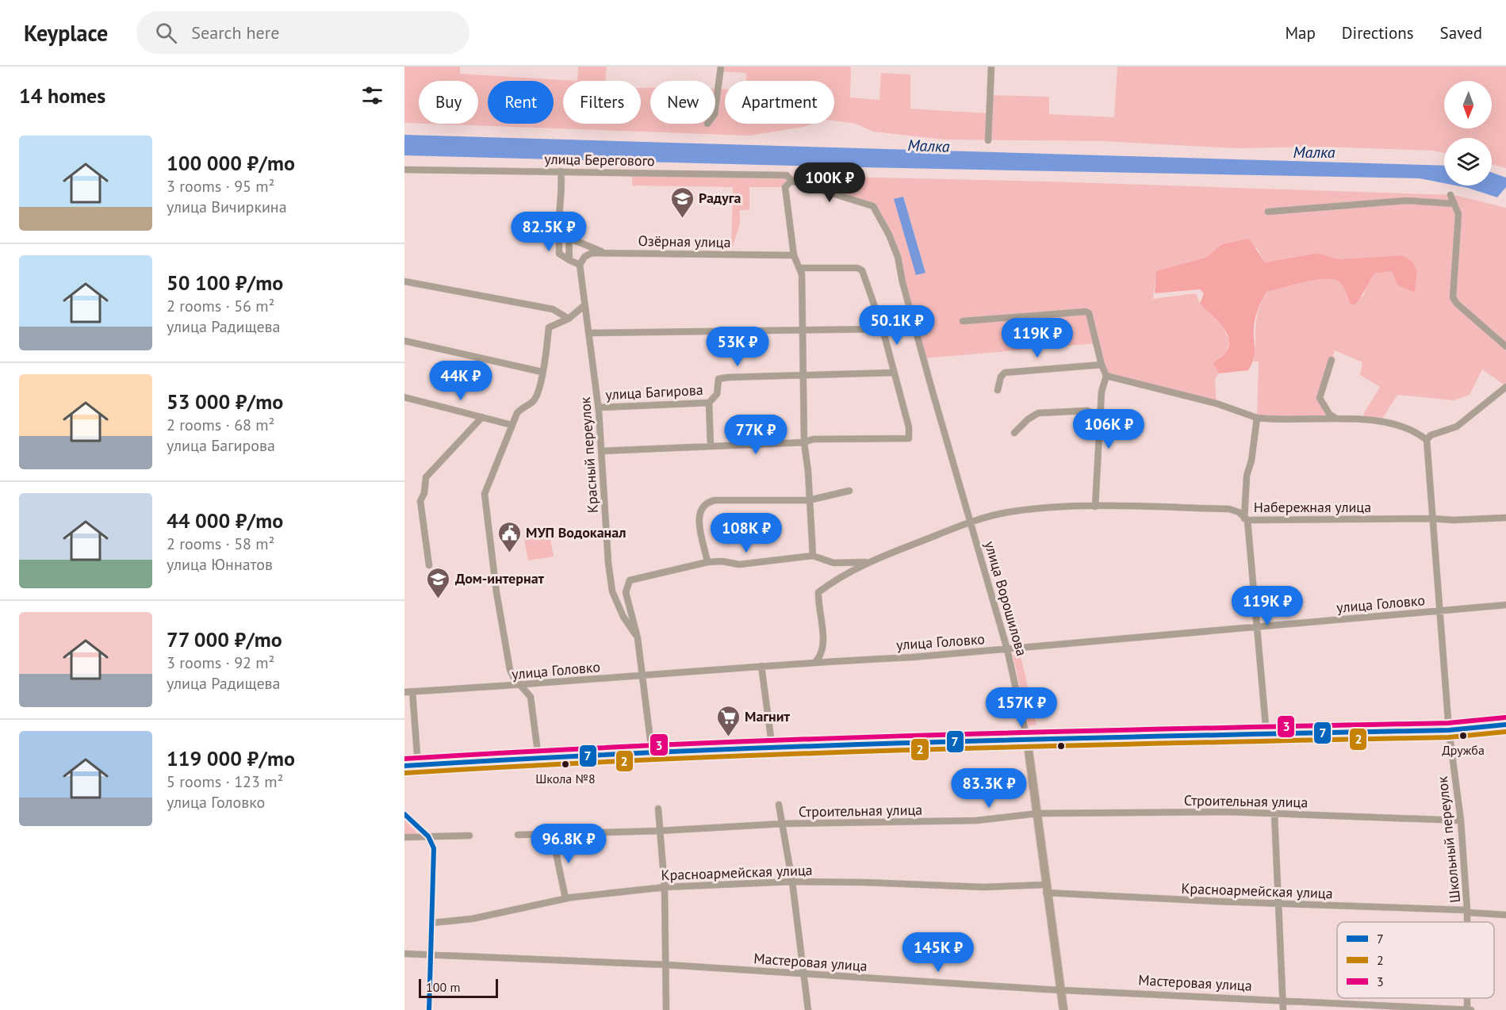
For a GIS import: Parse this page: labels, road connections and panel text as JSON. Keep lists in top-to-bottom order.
{
  "streets": {
    "main road": ["улица Ворошилова"],
    "street": [
      "улица Берегового",
      "Озёрная улица",
      "улица Багирова",
      "Красный переулок",
      "Набережная улица",
      "улица Головко",
      "Строительная улица",
      "Школьный переулок",
      "Красноармейская улица",
      "Мастеровая улица"
    ]
  },
  "crossings": [
    ["улица Берегового", "улица Ворошилова"],
    ["Озёрная улица", "Красный переулок"],
    ["улица Багирова", "Красный переулок"],
    ["Красный переулок", "Набережная улица"],
    ["Красный переулок", "улица Головко"],
    ["Набережная улица", "улица Ворошилова"],
    ["Набережная улица", "улица Головко"],
    ["Набережная улица", "Школьный переулок"],
    ["улица Ворошилова", "улица Головко"],
    ["улица Ворошилова", "Строительная улица"],
    ["улица Ворошилова", "Красноармейская улица"],
    ["улица Ворошилова", "Мастеровая улица"],
    ["улица Головко", "Школьный переулок"],
    ["Строительная улица", "Школьный переулок"],
    ["Школьный переулок", "Красноармейская улица"]
  ],
  "water": ["Малка"],
  "places": {
    "school or university": ["Радуга", "Дом-интернат"],
    "public building": ["МУП Водоканал"],
    "other": ["Дружба", "Школа №8"],
    "supermarket": ["Магнит"]
  },
  "lines": ["transit line 3", "transit line 7", "transit line 2"],
  "legend": ["7", "2", "3"],
  "scale_bar": "100 m",
  "north": "bottom",
  "page": {
    "header": "Keyplace",
    "search": "Search here",
    "nav": ["Map", "Directions", "Saved"],
    "heading": "14 homes",
    "chip": [
      "Buy",
      "Rent",
      "Filters",
      "New",
      "Apartment"
    ],
    "list": [
      {
        "name": "100 000 ₽/mo",
        "note": "3 rooms · 95 m² · улица Вичиркина"
      },
      {
        "name": "50 100 ₽/mo",
        "note": "2 rooms · 56 m² · улица Радищева"
      },
      {
        "name": "53 000 ₽/mo",
        "note": "2 rooms · 68 m² · улица Багирова"
      },
      {
        "name": "44 000 ₽/mo",
        "note": "2 rooms · 58 m² · улица Юннатов"
      },
      {
        "name": "77 000 ₽/mo",
        "note": "3 rooms · 92 m² · улица Радищева"
      },
      {
        "name": "119 000 ₽/mo",
        "note": "5 rooms · 123 m² · улица Головко"
      }
    ],
    "price": [
      "100K ₽",
      "82.5K ₽",
      "50.1K ₽",
      "119K ₽",
      "53K ₽",
      "44K ₽",
      "106K ₽",
      "77K ₽",
      "108K ₽",
      "119K ₽",
      "157K ₽",
      "83.3K ₽",
      "96.8K ₽",
      "145K ₽"
    ],
    "scale": "100 m"
  }
}
